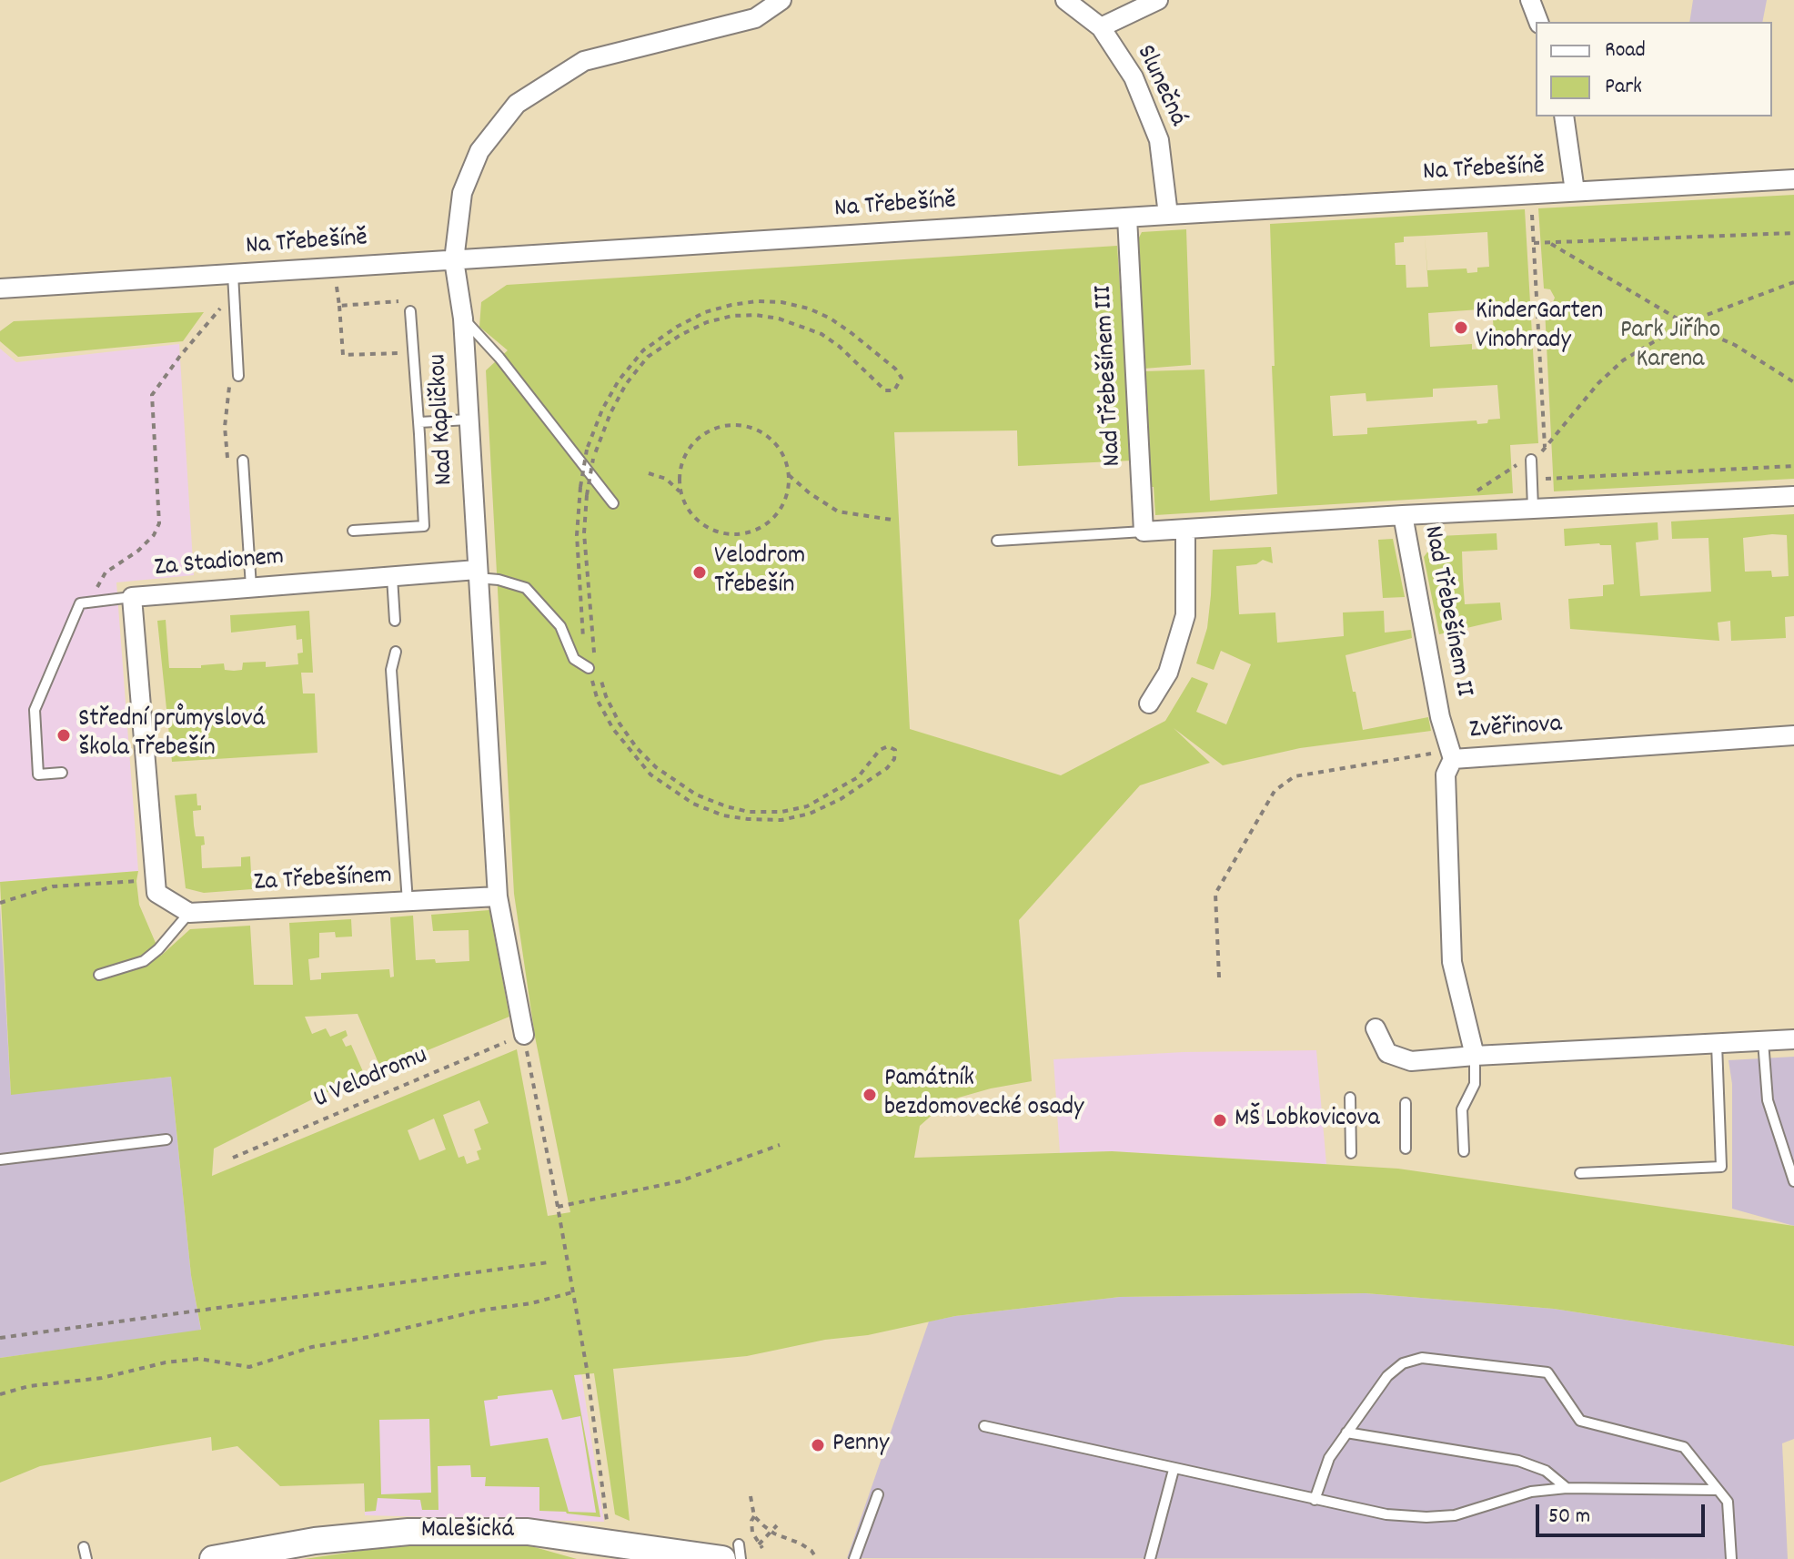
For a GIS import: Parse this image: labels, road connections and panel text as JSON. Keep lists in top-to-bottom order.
{
  "streets": {
    "street": [
      "Slunečná",
      "Na Třebešíně",
      "Nad Třebešínem III",
      "Nad Kapličkou",
      "Za Stadionem",
      "Nad Třebešínem II",
      "Zvěřinova",
      "Za Třebešínem",
      "Malešická"
    ],
    "path": ["U Velodromu"]
  },
  "crossings": [
    ["Slunečná", "Na Třebešíně"],
    ["Na Třebešíně", "Nad Třebešínem III"],
    ["Na Třebešíně", "Nad Kapličkou"],
    ["Nad Kapličkou", "Za Stadionem"],
    ["Nad Kapličkou", "Za Třebešínem"],
    ["Nad Kapličkou", "U Velodromu"],
    ["Nad Třebešínem II", "Zvěřinova"]
  ],
  "parks": ["Park Jiřího Karena"],
  "places": [
    "KinderGarten Vinohrady",
    "Velodrom Třebešín",
    "Střední průmyslová škola Třebešín",
    "Památník bezdomovecké osady",
    "MŠ Lobkovicova",
    "Penny"
  ],
  "legend": ["Road", "Park"],
  "scale_bar": "50 m"
}
